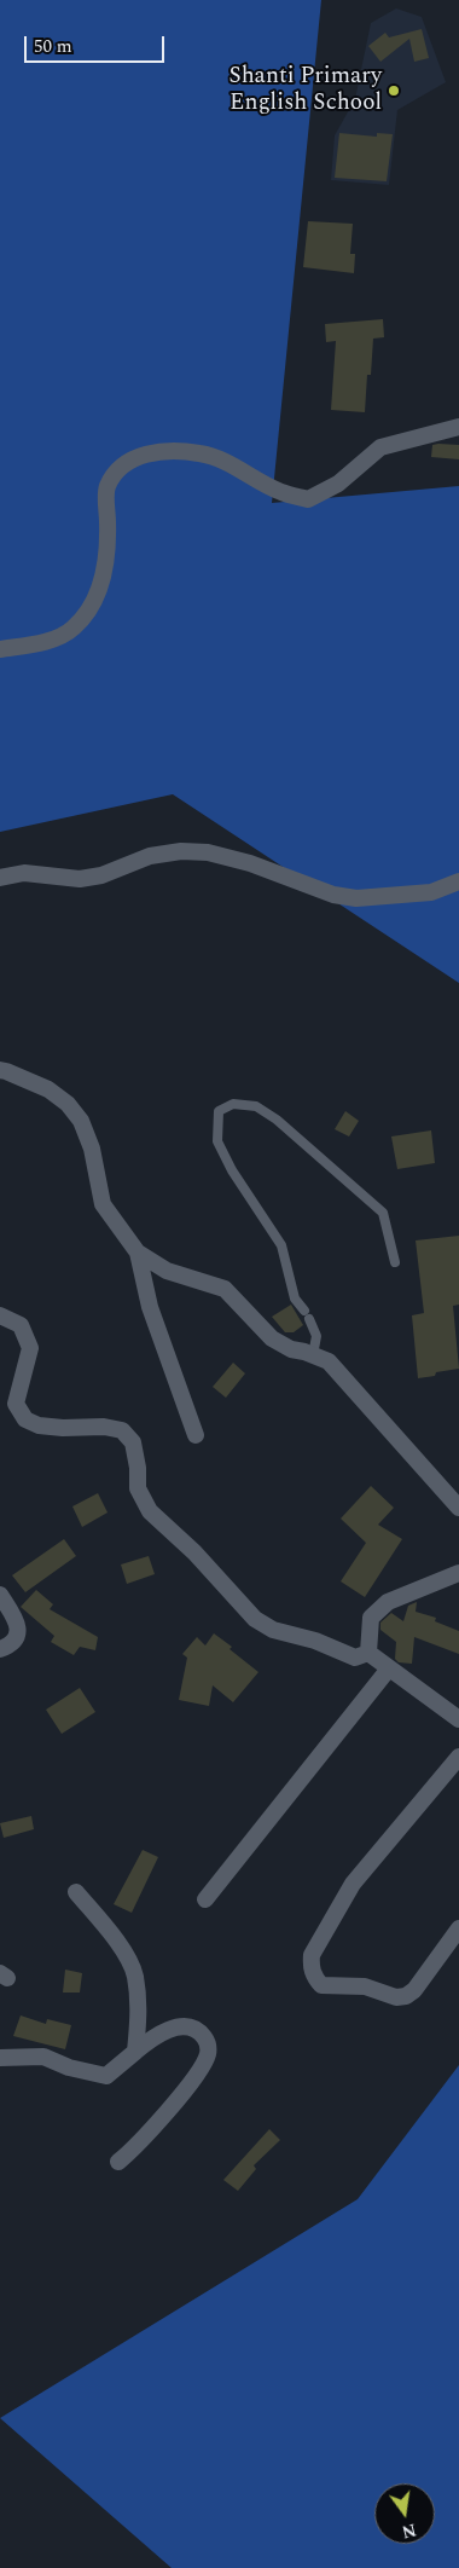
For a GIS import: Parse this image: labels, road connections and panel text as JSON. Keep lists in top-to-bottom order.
{
  "places": ["Shanti Primary English School"],
  "scale_bar": "50 m",
  "north": "bottom"
}
